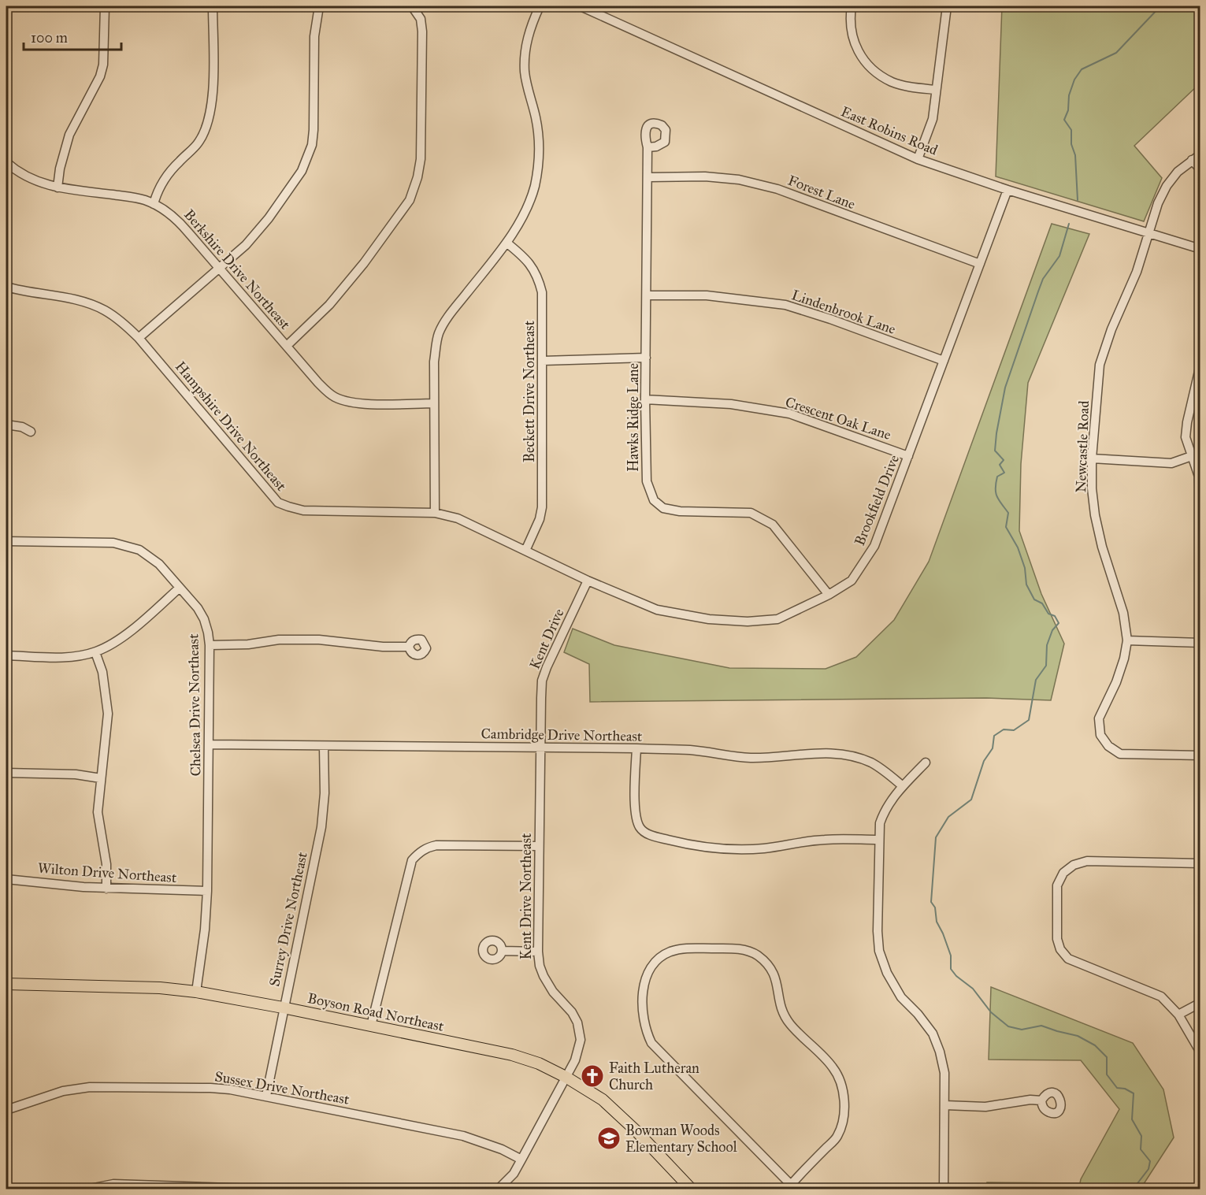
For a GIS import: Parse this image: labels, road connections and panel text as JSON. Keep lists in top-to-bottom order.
{
  "streets": {
    "main road": ["Boyson Road Northeast"],
    "street": [
      "East Robins Road",
      "Forest Lane",
      "Berkshire Drive Northeast",
      "Lindenbrook Lane",
      "Beckett Drive Northeast",
      "Hawks Ridge Lane",
      "Crescent Oak Lane",
      "Hampshire Drive Northeast",
      "Newcastle Road",
      "Brookfield Drive",
      "Kent Drive",
      "Chelsea Drive Northeast",
      "Cambridge Drive Northeast",
      "Wilton Drive Northeast",
      "Kent Drive Northeast",
      "Surrey Drive Northeast",
      "Sussex Drive Northeast"
    ]
  },
  "crossings": [
    ["East Robins Road", "Newcastle Road"],
    ["East Robins Road", "Brookfield Drive"],
    ["Forest Lane", "Hawks Ridge Lane"],
    ["Forest Lane", "Brookfield Drive"],
    ["Lindenbrook Lane", "Hawks Ridge Lane"],
    ["Lindenbrook Lane", "Brookfield Drive"],
    ["Beckett Drive Northeast", "Hampshire Drive Northeast"],
    ["Hawks Ridge Lane", "Crescent Oak Lane"],
    ["Hawks Ridge Lane", "Brookfield Drive"],
    ["Crescent Oak Lane", "Brookfield Drive"],
    ["Hampshire Drive Northeast", "Brookfield Drive"],
    ["Hampshire Drive Northeast", "Kent Drive"],
    ["Brookfield Drive", "Kent Drive"],
    ["Kent Drive", "Kent Drive Northeast"],
    ["Chelsea Drive Northeast", "Cambridge Drive Northeast"],
    ["Chelsea Drive Northeast", "Wilton Drive Northeast"],
    ["Chelsea Drive Northeast", "Boyson Road Northeast"],
    ["Cambridge Drive Northeast", "Kent Drive Northeast"],
    ["Cambridge Drive Northeast", "Surrey Drive Northeast"],
    ["Kent Drive Northeast", "Boyson Road Northeast"],
    ["Kent Drive Northeast", "Sussex Drive Northeast"],
    ["Surrey Drive Northeast", "Boyson Road Northeast"],
    ["Surrey Drive Northeast", "Sussex Drive Northeast"]
  ],
  "places": {
    "church": ["Faith Lutheran Church"],
    "school or university": ["Bowman Woods Elementary School"]
  },
  "scale_bar": "100 m"
}
